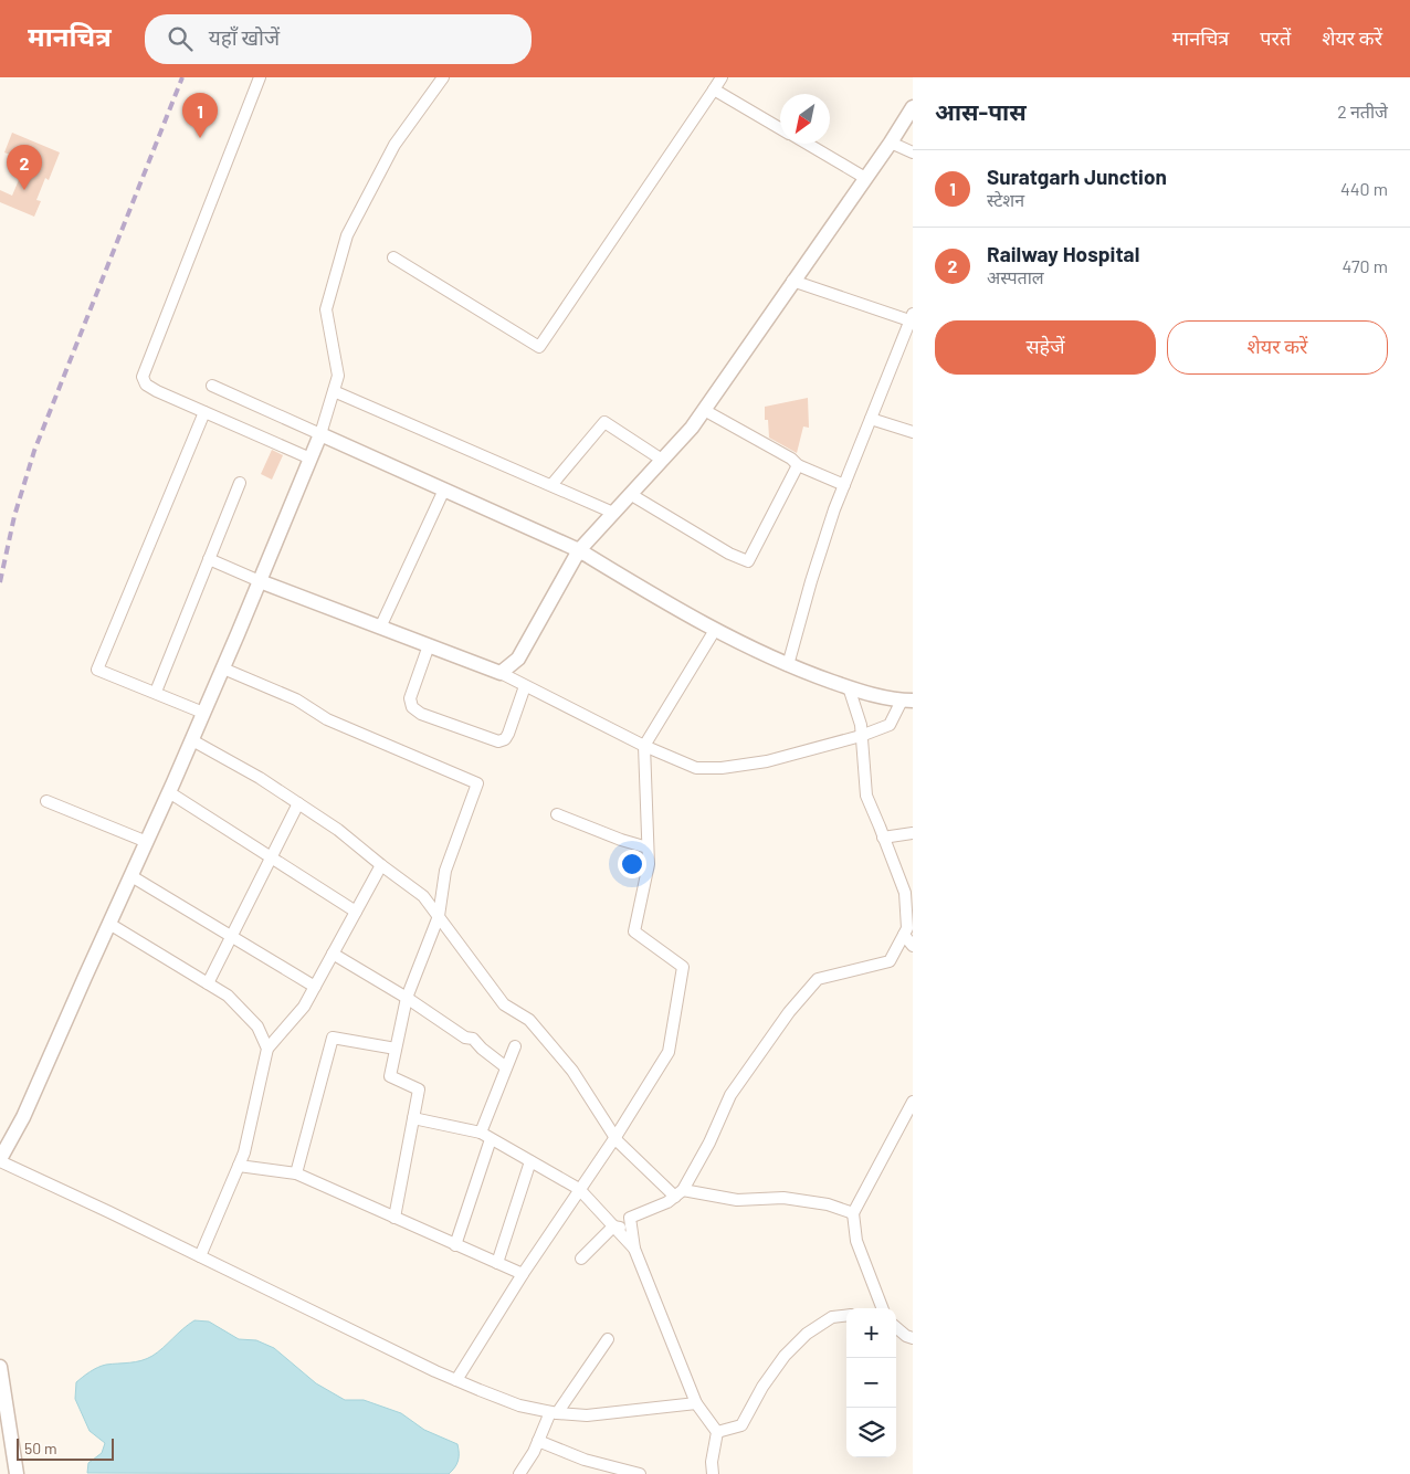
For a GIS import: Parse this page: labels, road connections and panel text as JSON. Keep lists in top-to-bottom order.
{
  "scale_bar": "50 m",
  "north": "bottom left",
  "page": {
    "header": "मानचित्र",
    "search": "यहाँ खोजें",
    "nav": ["मानचित्र", "परतें", "शेयर करें"],
    "heading": ["आस-पास", "2 नतीजे"],
    "pins": ["1", "2"],
    "list": [
      {
        "mark": "1",
        "name": "Suratgarh Junction",
        "note": "स्टेशन",
        "value": "440 m"
      },
      {
        "mark": "2",
        "name": "Railway Hospital",
        "note": "अस्पताल",
        "value": "470 m"
      }
    ],
    "buttons": ["सहेजें", "शेयर करें"],
    "map_buttons": ["+", "−"],
    "scale": "50 m"
  }
}
